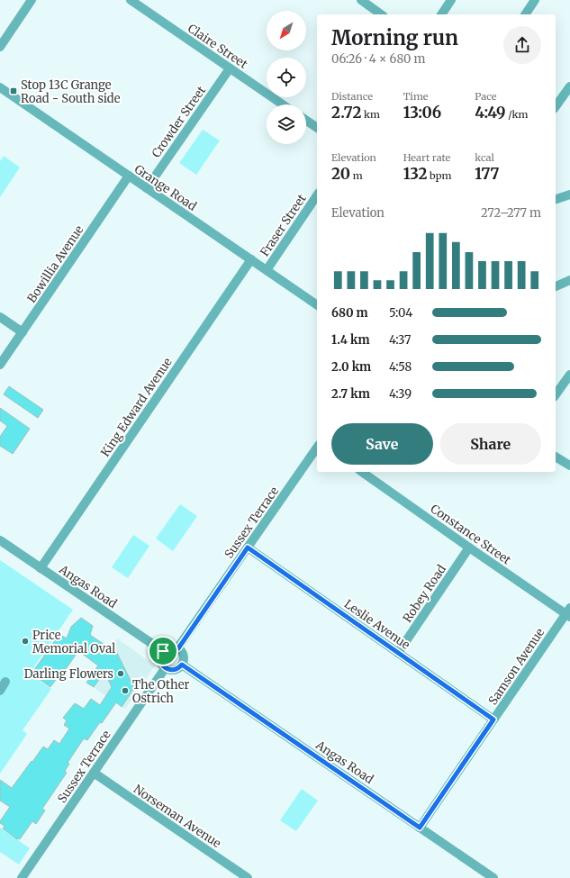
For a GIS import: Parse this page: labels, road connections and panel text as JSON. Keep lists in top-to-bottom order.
{
  "streets": {
    "street": [
      "Claire Street",
      "Crowder Street",
      "Grange Road",
      "Fraser Street",
      "Bowillia Avenue",
      "King Edward Avenue",
      "Sussex Terrace",
      "Constance Street",
      "Angas Road",
      "Robey Road",
      "Leslie Avenue",
      "Samson Avenue",
      "Norseman Avenue"
    ]
  },
  "crossings": [
    ["Claire Street", "Crowder Street"],
    ["Crowder Street", "Grange Road"],
    ["Grange Road", "Fraser Street"],
    ["Grange Road", "Bowillia Avenue"],
    ["Grange Road", "King Edward Avenue"],
    ["King Edward Avenue", "Angas Road"],
    ["Sussex Terrace", "Angas Road"],
    ["Sussex Terrace", "Leslie Avenue"],
    ["Sussex Terrace", "Norseman Avenue"],
    ["Constance Street", "Robey Road"],
    ["Constance Street", "Samson Avenue"],
    ["Angas Road", "Samson Avenue"],
    ["Robey Road", "Leslie Avenue"],
    ["Leslie Avenue", "Samson Avenue"]
  ],
  "places": {
    "transit": ["Stop 13C Grange Road - South side"],
    "other": ["Price Memorial Oval", "Darling Flowers", "The Other Ostrich"]
  },
  "north": "bottom left",
  "page": {
    "heading": ["Morning run", "06:26 · 4 × 680 m"],
    "stats": [
      ["Distance", "2.72 km"],
      ["Time", "13:06"],
      ["Pace", "4:49 /km"],
      ["Elevation", "20 m"],
      ["Heart rate", "132 bpm"],
      ["kcal", "177"]
    ],
    "chart": ["Elevation", "272–277 m"],
    "list": [
      {
        "name": "680 m",
        "note": "5:04"
      },
      {
        "name": "1.4 km",
        "note": "4:37"
      },
      {
        "name": "2.0 km",
        "note": "4:58"
      },
      {
        "name": "2.7 km",
        "note": "4:39"
      }
    ],
    "buttons": ["Save", "Share"]
  }
}
